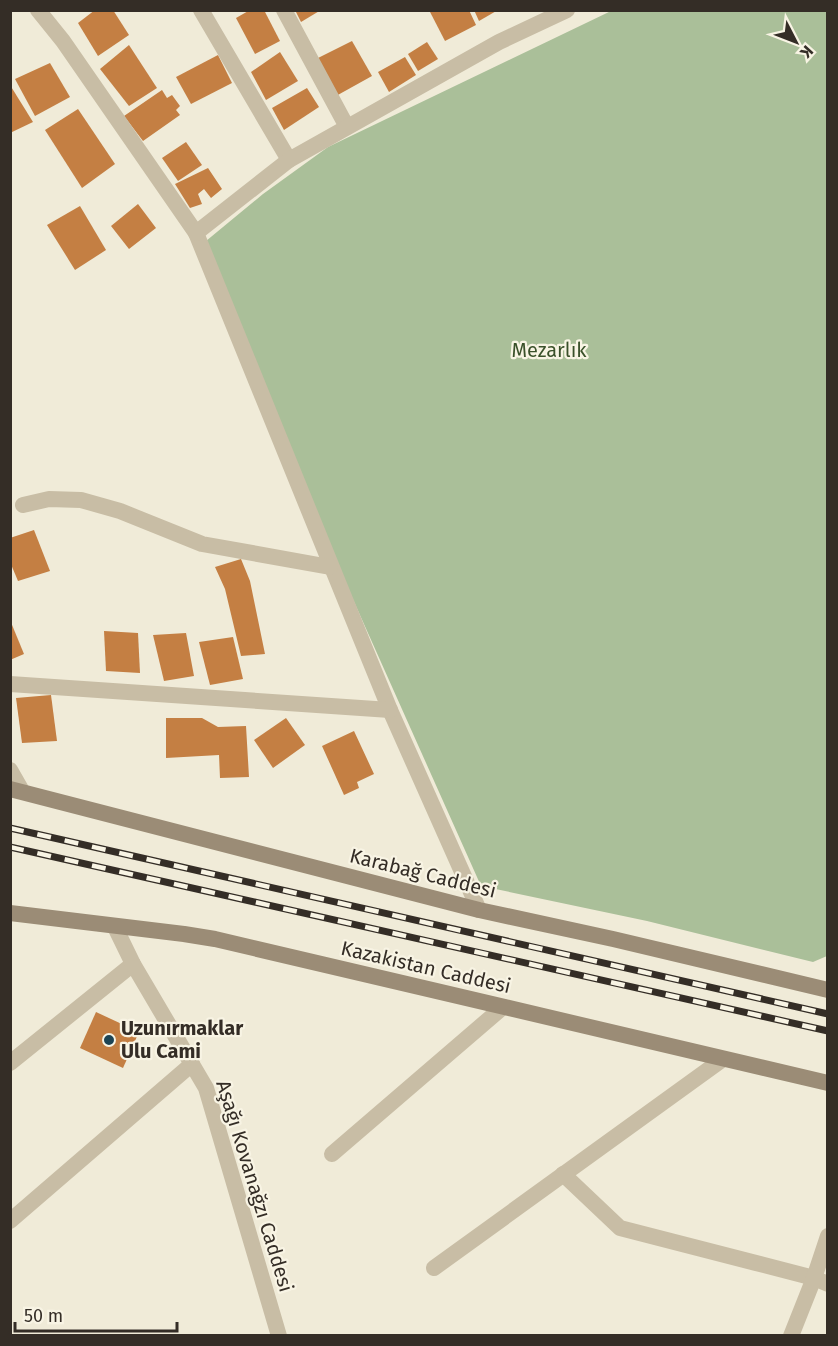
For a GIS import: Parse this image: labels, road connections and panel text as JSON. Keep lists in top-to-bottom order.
{
  "streets": {
    "main road": ["Karabağ Caddesi", "Kazakistan Caddesi"],
    "street": ["Aşağı Kovanağzı Caddesi"]
  },
  "crossings": [
    ["Kazakistan Caddesi", "Aşağı Kovanağzı Caddesi"]
  ],
  "parks": ["Mezarlık"],
  "places": ["Uzunırmaklar Ulu Cami"],
  "scale_bar": "50 m",
  "north": "bottom right"
}
